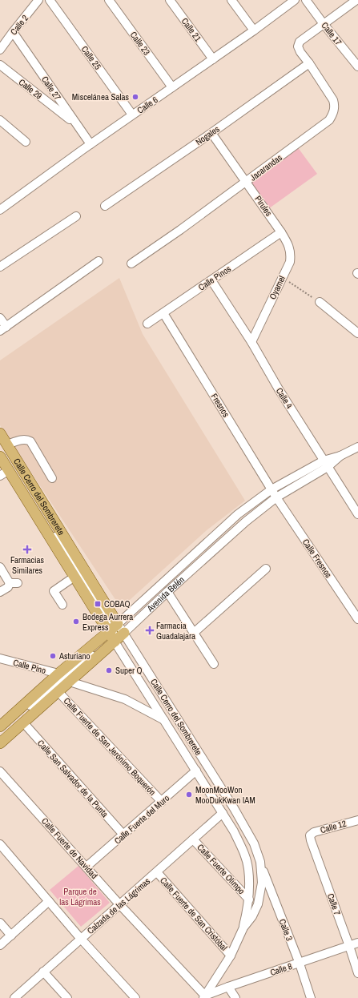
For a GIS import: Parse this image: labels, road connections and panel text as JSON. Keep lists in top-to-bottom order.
{
  "streets": {
    "main road": ["Calle Cerro del Sombrerete", "Avenida Belén"],
    "street": [
      "Calle 2",
      "Calle 21",
      "Calle 17",
      "Calle 23",
      "Calle 25",
      "Calle 27",
      "Calle 29",
      "Calle 6",
      "Nogales",
      "Jacarandas",
      "Pirules",
      "Calle Pinos",
      "Oyamel",
      "Calle 4",
      "Fresnos",
      "Calle Fresnos",
      "Calle Pino",
      "Calle Fuerte de San Jerónimo Boquerón",
      "Calle San Salvador de la Punta",
      "Calle Fuerte del Muro",
      "Calle 12",
      "Calle Fuerte de Navidad",
      "Calle Fuerte Olimpo",
      "Calle 7",
      "Calzada de las Lágrimas",
      "Calle Fuerte de San Cristóbal",
      "Calle 3",
      "Calle 8"
    ]
  },
  "crossings": [
    ["Calle 2", "Calle 27"],
    ["Calle 21", "Calle 6"],
    ["Calle 17", "Jacarandas"],
    ["Calle 23", "Calle 6"],
    ["Calle 25", "Calle 6"],
    ["Calle 27", "Calle 29"],
    ["Calle 27", "Calle 6"],
    ["Nogales", "Jacarandas"],
    ["Nogales", "Pirules"],
    ["Jacarandas", "Pirules"],
    ["Pirules", "Calle Pinos"],
    ["Pirules", "Oyamel"],
    ["Calle Pinos", "Oyamel"],
    ["Calle Pinos", "Calle 4"],
    ["Calle Pinos", "Fresnos"],
    ["Oyamel", "Calle 4"],
    ["Calle 4", "Avenida Belén"],
    ["Fresnos", "Calle Fresnos"],
    ["Fresnos", "Avenida Belén"],
    ["Calle Cerro del Sombrerete", "Avenida Belén"],
    ["Calle Cerro del Sombrerete", "Calle Fuerte del Muro"],
    ["Calle Cerro del Sombrerete", "Calle Fuerte de Navidad"],
    ["Calle Cerro del Sombrerete", "Calle Fuerte Olimpo"],
    ["Calle Cerro del Sombrerete", "Calzada de las Lágrimas"],
    ["Calle Cerro del Sombrerete", "Calle Fuerte de San Cristóbal"],
    ["Calle Cerro del Sombrerete", "Calle 3"],
    ["Calle Cerro del Sombrerete", "Calle 8"],
    ["Calle Fresnos", "Avenida Belén"],
    ["Avenida Belén", "Calle Pino"],
    ["Avenida Belén", "Calle Fuerte de San Jerónimo Boquerón"],
    ["Avenida Belén", "Calle San Salvador de la Punta"],
    ["Calle Fuerte de San Jerónimo Boquerón", "Calle Fuerte del Muro"],
    ["Calle San Salvador de la Punta", "Calle Fuerte del Muro"],
    ["Calle Fuerte del Muro", "Calle Fuerte de Navidad"],
    ["Calle 12", "Calle 7"],
    ["Calle Fuerte de Navidad", "Calzada de las Lágrimas"],
    ["Calle Fuerte de Navidad", "Calle 8"],
    ["Calle Fuerte Olimpo", "Calzada de las Lágrimas"],
    ["Calle 7", "Calle 8"],
    ["Calzada de las Lágrimas", "Calle Fuerte de San Cristóbal"],
    ["Calle 3", "Calle 8"]
  ],
  "parks": ["Parque de las Lágrimas"],
  "places": {
    "other": [
      "Miscelánea Salas",
      "Bodega Aurrera Express",
      "Asturiano",
      "Super Q",
      "MoonMooWon MooDukKwan IAM"
    ],
    "health": ["Farmacias Similares", "Farmacia Guadalajara"],
    "transit": ["COBAQ"]
  }
}
